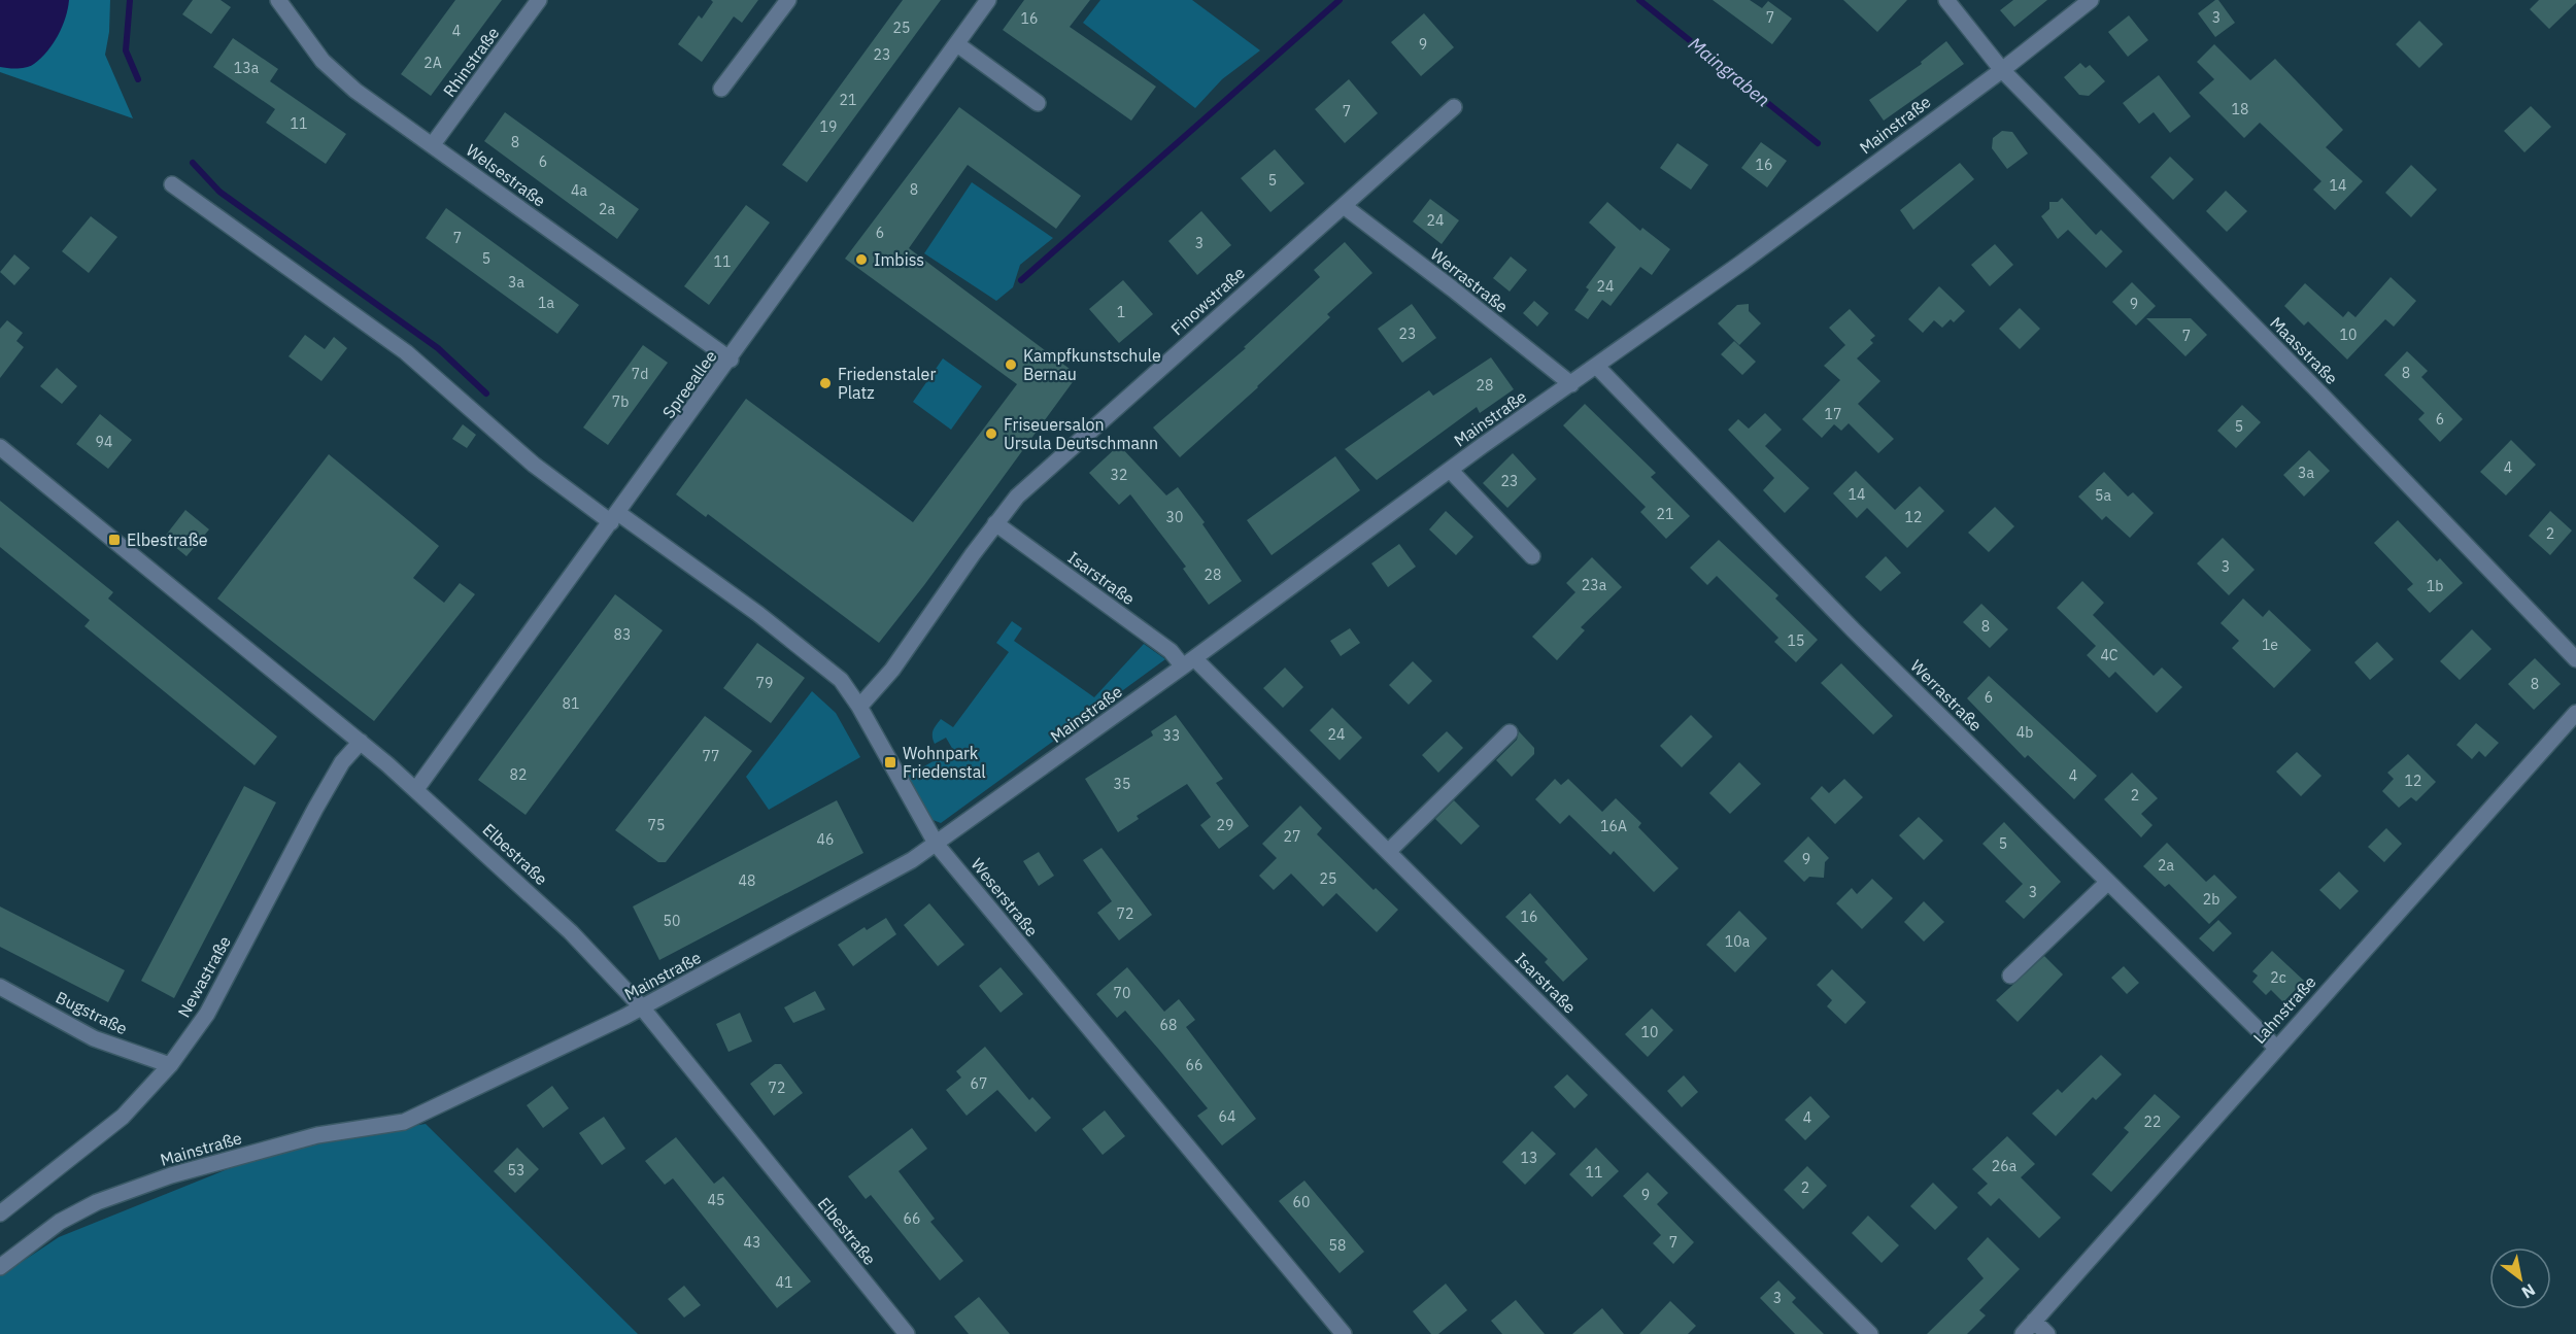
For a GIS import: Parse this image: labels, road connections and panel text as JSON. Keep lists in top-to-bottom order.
{
  "streets": {
    "street": [
      "Rhinstraße",
      "Mainstraße",
      "Welsestraße",
      "Werrastraße",
      "Finowstraße",
      "Maasstraße",
      "Spreeallee",
      "Isarstraße",
      "Elbestraße",
      "Weserstraße",
      "Newastraße",
      "Lahnstraße",
      "Bugstraße"
    ]
  },
  "crossings": [
    ["Rhinstraße", "Welsestraße"],
    ["Mainstraße", "Werrastraße"],
    ["Mainstraße", "Maasstraße"],
    ["Mainstraße", "Isarstraße"],
    ["Mainstraße", "Elbestraße"],
    ["Mainstraße", "Weserstraße"],
    ["Welsestraße", "Spreeallee"],
    ["Werrastraße", "Finowstraße"],
    ["Werrastraße", "Lahnstraße"],
    ["Finowstraße", "Isarstraße"],
    ["Finowstraße", "Weserstraße"],
    ["Spreeallee", "Elbestraße"],
    ["Spreeallee", "Weserstraße"],
    ["Elbestraße", "Newastraße"],
    ["Newastraße", "Bugstraße"]
  ],
  "water": ["Maingraben"],
  "places": {
    "other": [
      "Imbiss",
      "Kampfkunstschule Bernau",
      "Friedenstaler Platz",
      "Friseuersalon Ursula Deutschmann"
    ],
    "transit": ["Elbestraße", "Wohnpark Friedenstal"]
  },
  "house_numbers": [
    "7",
    "3",
    "16",
    "25",
    "4",
    "9",
    "23",
    "2A",
    "13a",
    "21",
    "18",
    "7",
    "11",
    "19",
    "8",
    "6",
    "16",
    "5",
    "14",
    "8",
    "4a",
    "2a",
    "24",
    "6",
    "7",
    "3",
    "5",
    "11",
    "3a",
    "24",
    "1a",
    "9",
    "1",
    "23",
    "10",
    "7",
    "8",
    "7d",
    "28",
    "7b",
    "17",
    "6",
    "5",
    "94",
    "4",
    "3a",
    "32",
    "23",
    "14",
    "5a",
    "21",
    "30",
    "12",
    "2",
    "3",
    "28",
    "23a",
    "1b",
    "8",
    "83",
    "15",
    "1e",
    "4C",
    "79",
    "8",
    "6",
    "81",
    "4b",
    "24",
    "33",
    "77",
    "82",
    "4",
    "12",
    "35",
    "2",
    "75",
    "29",
    "16A",
    "27",
    "46",
    "5",
    "9",
    "2a",
    "25",
    "48",
    "3",
    "2b",
    "72",
    "16",
    "50",
    "10a",
    "2c",
    "70",
    "68",
    "10",
    "66",
    "67",
    "72",
    "64",
    "4",
    "22",
    "13",
    "26a",
    "53",
    "11",
    "2",
    "9",
    "45",
    "60",
    "66",
    "43",
    "7",
    "58",
    "41",
    "3"
  ],
  "north": "bottom right"
}
